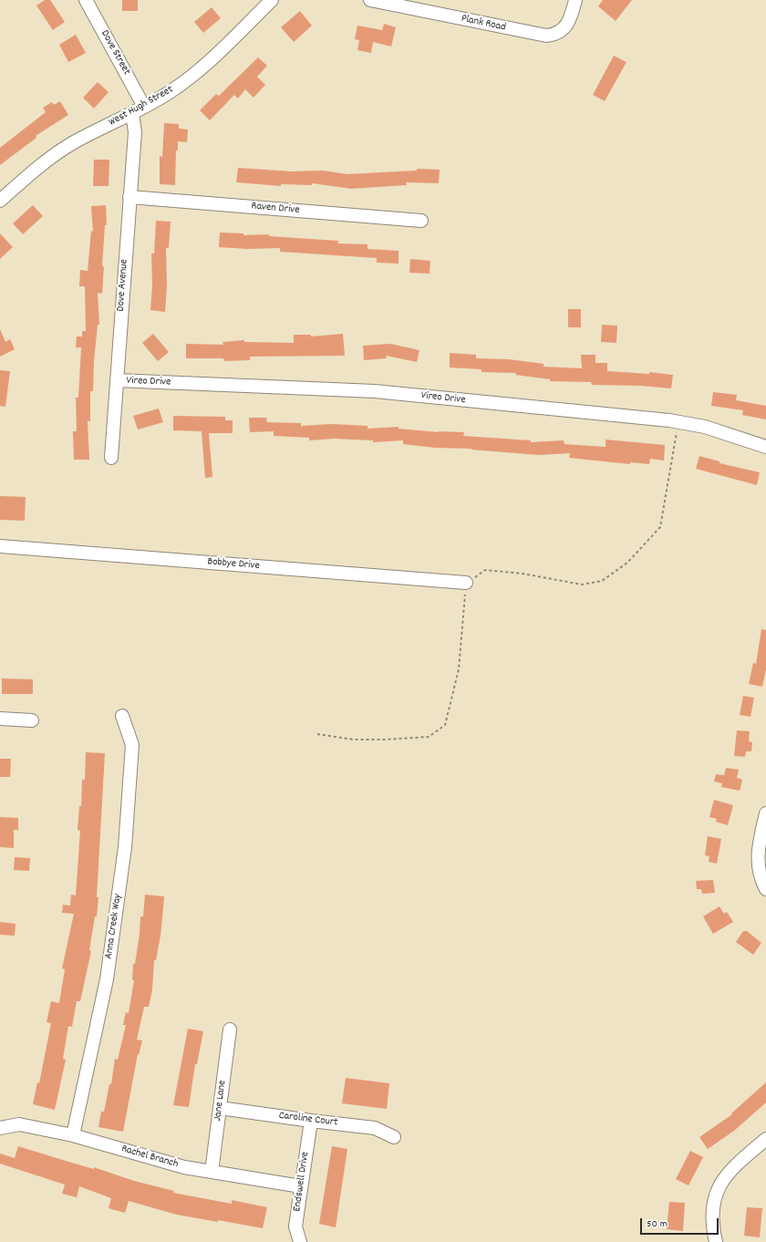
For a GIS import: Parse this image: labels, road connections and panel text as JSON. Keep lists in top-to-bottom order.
{
  "streets": {
    "street": [
      "Plank Road",
      "Dove Street",
      "West Hugh Street",
      "Raven Drive",
      "Dove Avenue",
      "Vireo Drive",
      "Bobbye Drive",
      "Anna Creek Way",
      "Jane Lane",
      "Caroline Court",
      "Rachel Branch",
      "Endswell Drive"
    ]
  },
  "crossings": [
    ["Dove Street", "West Hugh Street"],
    ["West Hugh Street", "Dove Avenue"],
    ["Raven Drive", "Dove Avenue"],
    ["Dove Avenue", "Vireo Drive"],
    ["Anna Creek Way", "Rachel Branch"],
    ["Jane Lane", "Caroline Court"],
    ["Jane Lane", "Rachel Branch"],
    ["Caroline Court", "Endswell Drive"],
    ["Rachel Branch", "Endswell Drive"]
  ],
  "scale_bar": "50 m"
}
